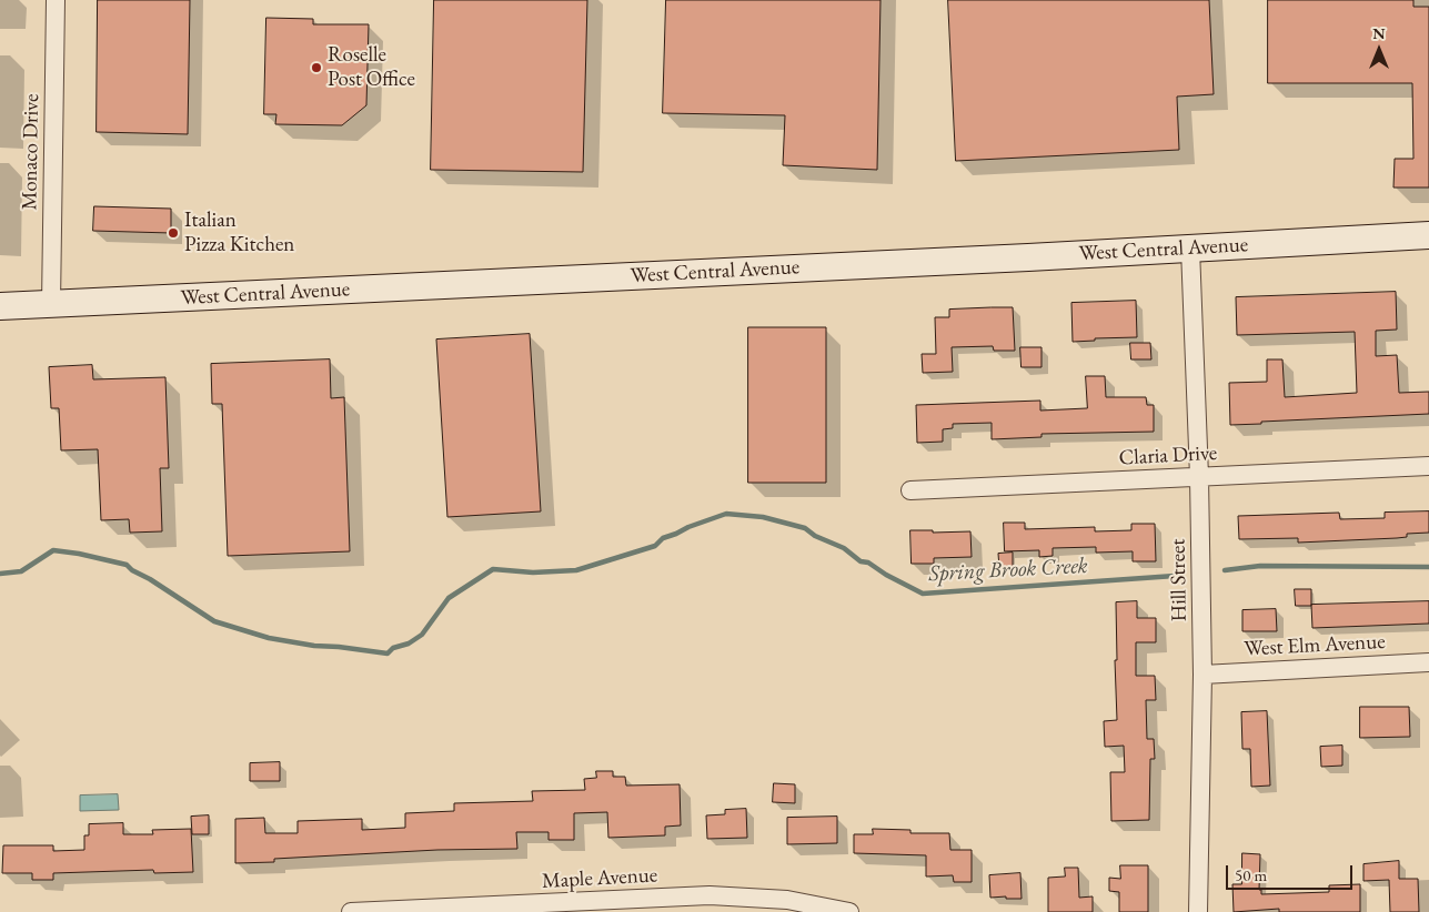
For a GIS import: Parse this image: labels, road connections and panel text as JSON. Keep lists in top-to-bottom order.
{
  "streets": {
    "street": [
      "Monaco Drive",
      "West Central Avenue",
      "Claria Drive",
      "Hill Street",
      "West Elm Avenue",
      "Maple Avenue"
    ]
  },
  "crossings": [
    ["Monaco Drive", "West Central Avenue"],
    ["West Central Avenue", "Hill Street"],
    ["Claria Drive", "Hill Street"],
    ["Hill Street", "West Elm Avenue"]
  ],
  "water": ["Spring Brook Creek"],
  "places": ["Roselle Post Office", "Italian Pizza Kitchen"],
  "scale_bar": "50 m",
  "north": "top"
}
